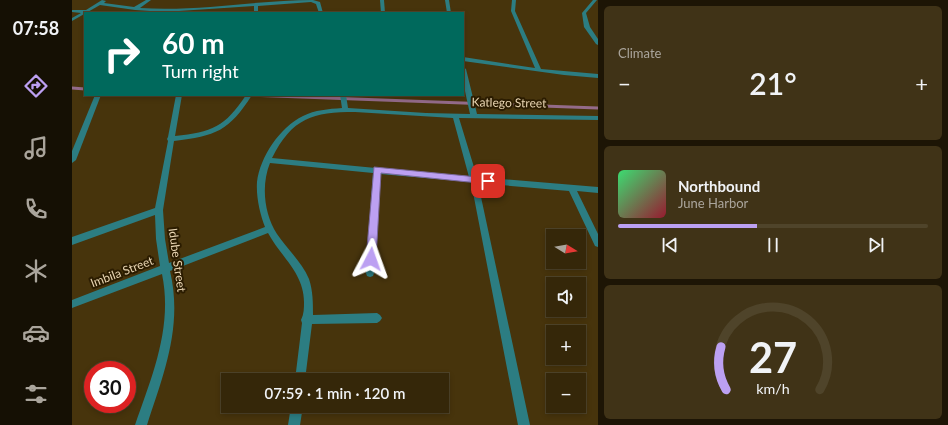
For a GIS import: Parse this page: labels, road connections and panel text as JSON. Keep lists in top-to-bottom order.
{
  "streets": {
    "street": ["Katlego Street", "Idube Street", "Imbila Street"]
  },
  "crossings": [
    ["Katlego Street", "Imbila Street"],
    ["Idube Street", "Imbila Street"]
  ],
  "north": "right",
  "page": {
    "tabs": "07:58",
    "tile": "Climate",
    "turn": ["60 m", "Turn right"],
    "heat": ["−", "21°", "+"],
    "song": ["Northbound", "June Harbor"],
    "map_buttons": ["+", "−"],
    "limit": "30",
    "trip": "07:59 · 1 min · 120 m",
    "gauge": ["27", "km/h"]
  }
}
